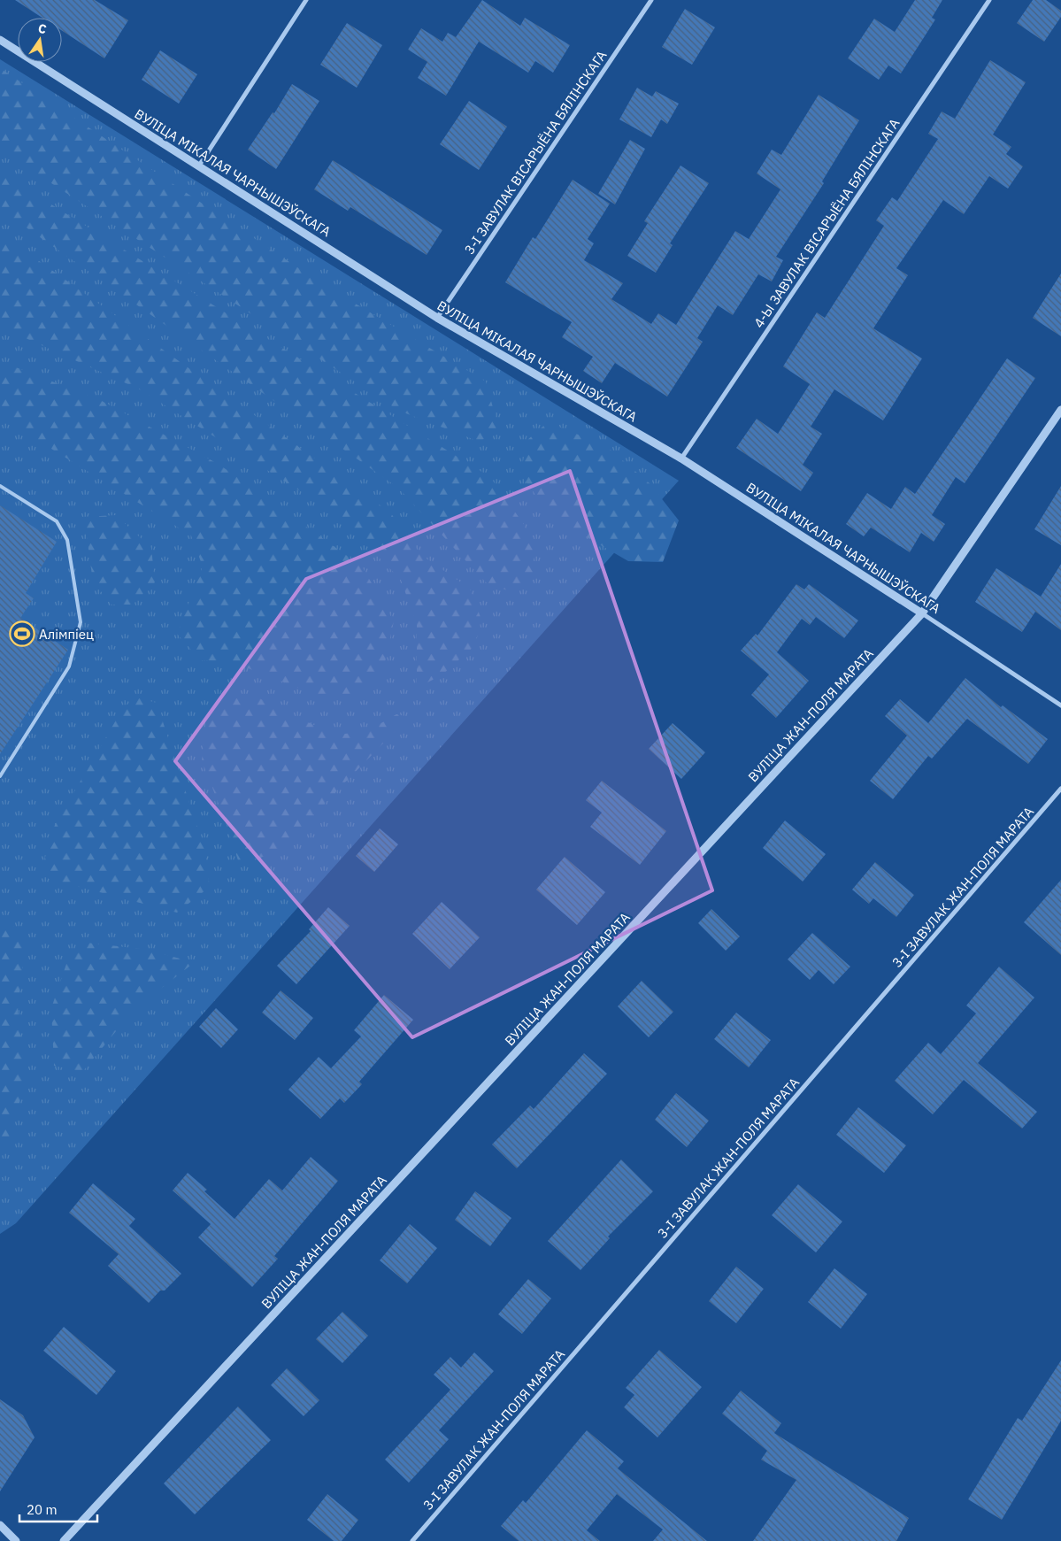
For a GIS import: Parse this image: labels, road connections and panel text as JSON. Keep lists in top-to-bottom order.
{
  "streets": {
    "street": [
      "3-І ЗАВУЛАК ВІСАРЫЁНА БЯЛІНСКАГА",
      "ВУЛІЦА МІКАЛАЯ ЧАРНЫШЭЎСКАГА",
      "4-Ы ЗАВУЛАК ВІСАРЫЁНА БЯЛІНСКАГА",
      "ВУЛІЦА ЖАН-ПОЛЯ МАРАТА",
      "3-І ЗАВУЛАК ЖАН-ПОЛЯ МАРАТА"
    ]
  },
  "crossings": [
    ["3-І ЗАВУЛАК ВІСАРЫЁНА БЯЛІНСКАГА", "ВУЛІЦА МІКАЛАЯ ЧАРНЫШЭЎСКАГА"],
    ["ВУЛІЦА МІКАЛАЯ ЧАРНЫШЭЎСКАГА", "4-Ы ЗАВУЛАК ВІСАРЫЁНА БЯЛІНСКАГА"],
    ["ВУЛІЦА МІКАЛАЯ ЧАРНЫШЭЎСКАГА", "ВУЛІЦА ЖАН-ПОЛЯ МАРАТА"]
  ],
  "places": {
    "sports": ["Алімпіец"]
  },
  "scale_bar": "20 m",
  "north": "top"
}
